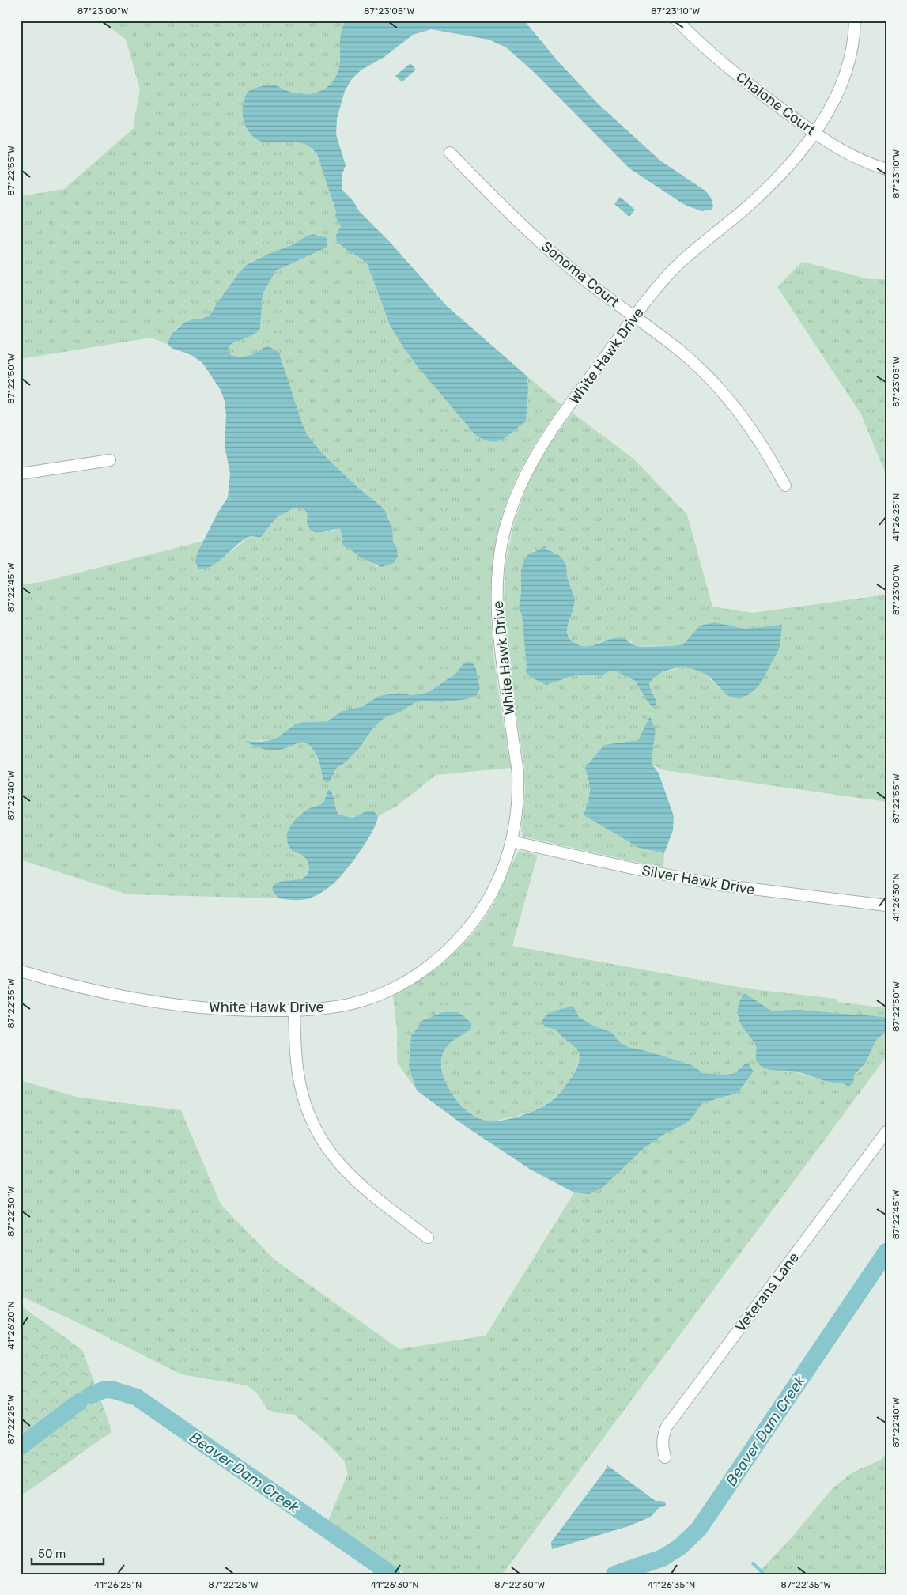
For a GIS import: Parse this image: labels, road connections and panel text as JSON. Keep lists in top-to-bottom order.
{
  "streets": {
    "street": [
      "Chalone Court",
      "Sonoma Court",
      "White Hawk Drive",
      "Silver Hawk Drive",
      "Veterans Lane"
    ]
  },
  "crossings": [
    ["Chalone Court", "White Hawk Drive"],
    ["Sonoma Court", "White Hawk Drive"],
    ["White Hawk Drive", "Silver Hawk Drive"]
  ],
  "water": ["Beaver Dam Creek"],
  "scale_bar": "50 m",
  "coordinates": [
    "87°23'00\"W",
    "87°23'05\"W",
    "87°23'10\"W",
    "87°22'55\"W",
    "87°22'50\"W",
    "41°26'25\"N",
    "87°22'45\"W",
    "87°22'40\"W",
    "41°26'30\"N",
    "87°22'35\"W",
    "87°22'30\"W",
    "41°26'20\"N",
    "87°22'25\"W",
    "41°26'35\"N"
  ]
}
